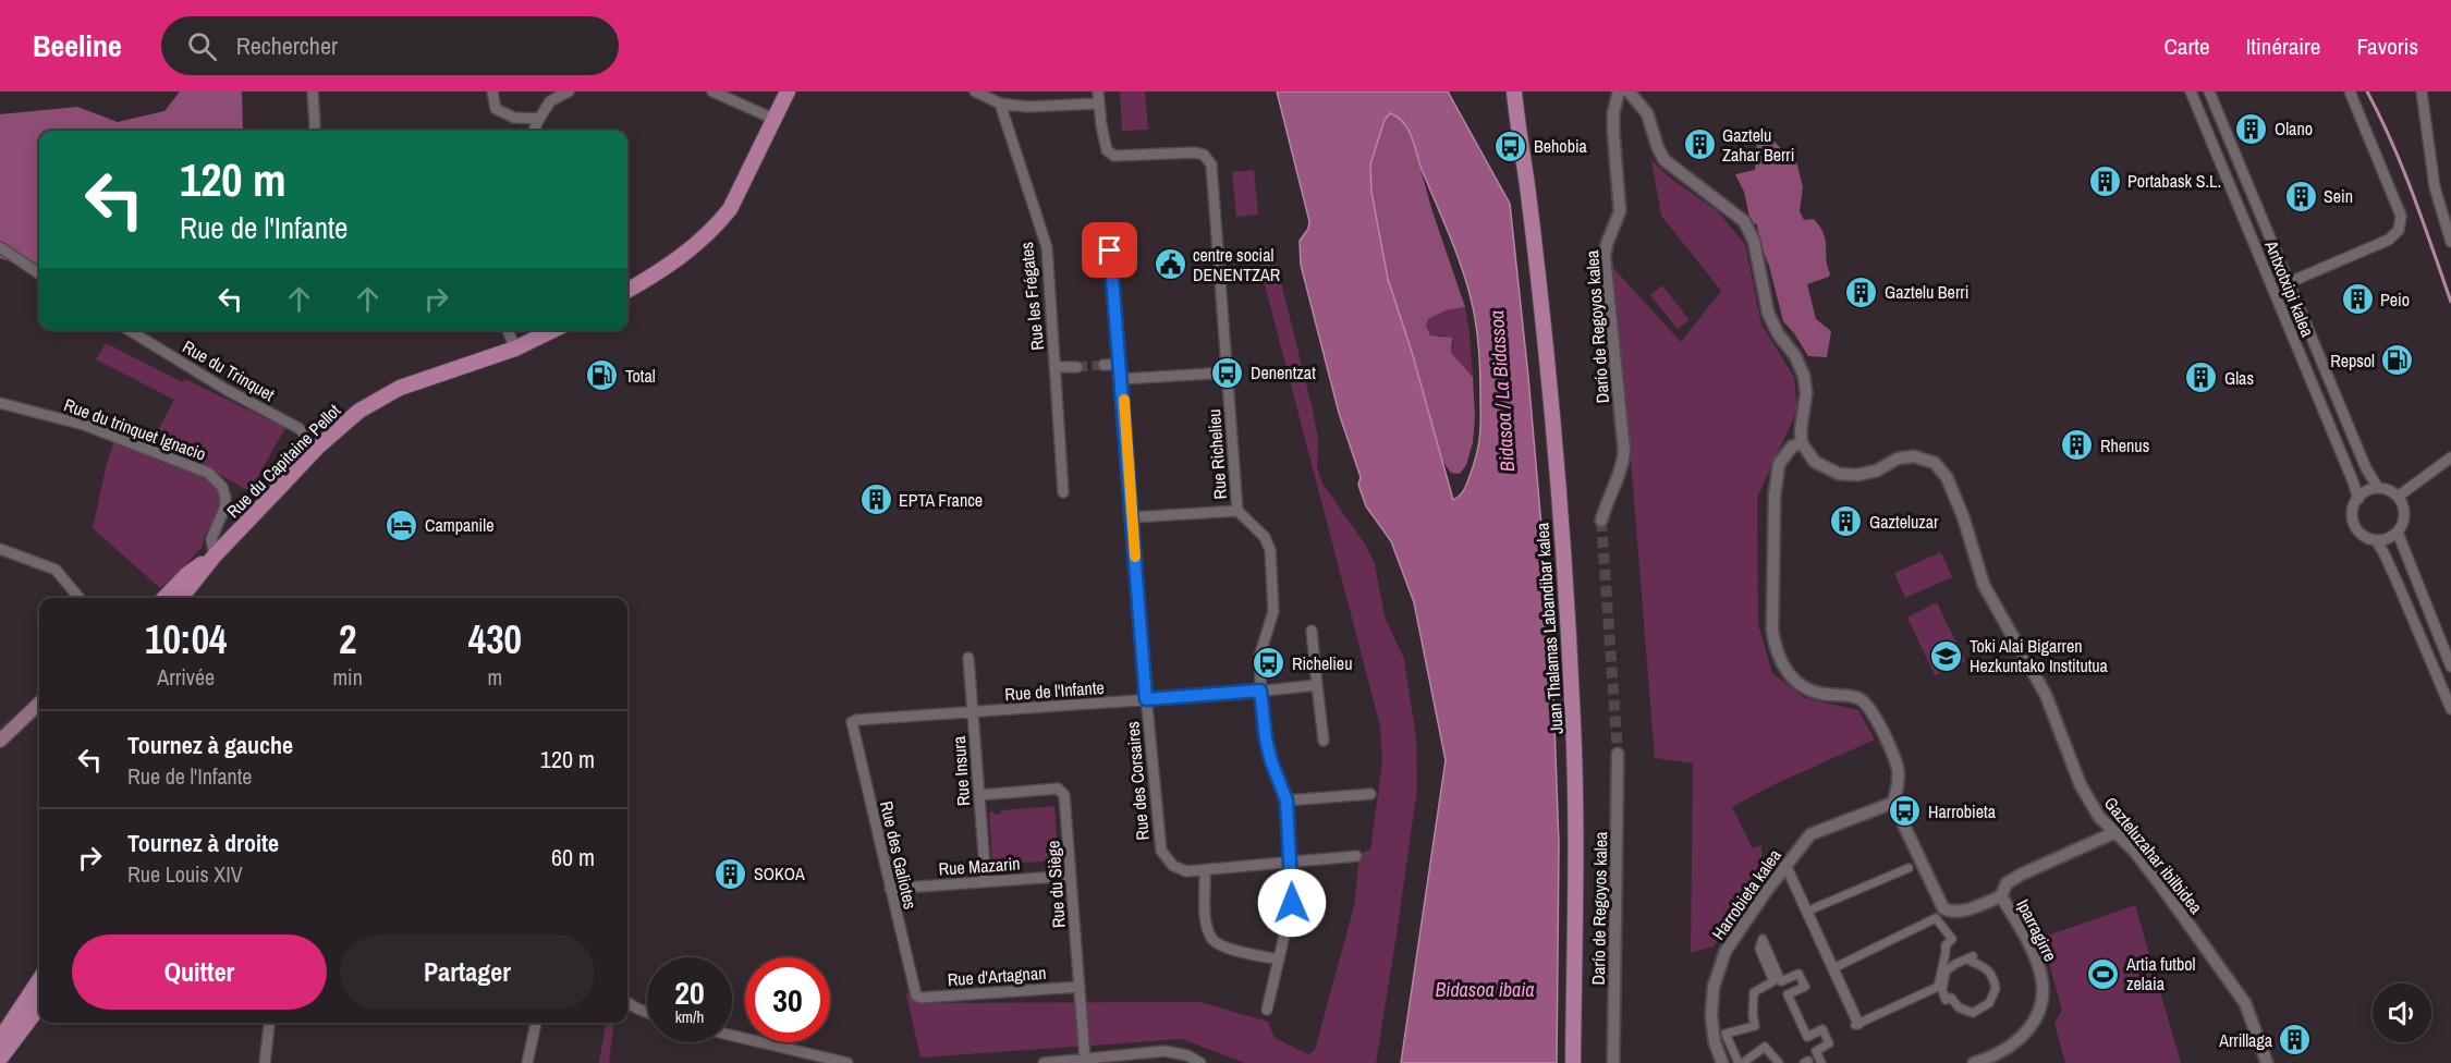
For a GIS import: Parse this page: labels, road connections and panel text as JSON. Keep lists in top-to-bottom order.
{
  "streets": {
    "main road": ["Rue du Capitaine Pellot", "Juan Thalamas Labandibar kalea"],
    "street": [
      "Antxotxipi kalea",
      "Rue les Frégates",
      "Darío de Regoyos kalea",
      "Rue du Trinquet",
      "Rue du trinquet Ignacio",
      "Rue Richelieu",
      "Rue de l'Infante",
      "Rue Insura",
      "Rue des Corsaires",
      "Rue des Galiotes",
      "Gazteluzahar ibilbidea",
      "Rue Mazarin",
      "Rue du Siège",
      "Harrobieta kalea",
      "Iparragirre",
      "Rue d'Artagnan"
    ]
  },
  "crossings": [
    ["Rue du Trinquet", "Rue du Capitaine Pellot"],
    ["Rue du trinquet Ignacio", "Rue du Capitaine Pellot"],
    ["Rue Richelieu", "Rue de l'Infante"],
    ["Rue Richelieu", "Rue des Corsaires"],
    ["Rue de l'Infante", "Rue Insura"],
    ["Rue de l'Infante", "Rue des Corsaires"],
    ["Rue de l'Infante", "Rue des Galiotes"],
    ["Rue Insura", "Rue Mazarin"],
    ["Rue Insura", "Rue du Siège"],
    ["Rue des Galiotes", "Rue Mazarin"],
    ["Rue des Galiotes", "Rue d'Artagnan"],
    ["Rue Mazarin", "Rue du Siège"],
    ["Rue du Siège", "Rue d'Artagnan"]
  ],
  "water": ["Bidasoa / La Bidassoa", "Bidasoa ibaia"],
  "places": {
    "building": [
      "Olano",
      "Gaztelu Zahar Berri",
      "Portabask S.L.",
      "Sein",
      "Gaztelu Berri",
      "Peio",
      "Glas",
      "Rhenus",
      "EPTA France",
      "Gazteluzar",
      "SOKOA",
      "Arrillaga"
    ],
    "bus stop": [
      "Behobia",
      "Denentzat",
      "Richelieu",
      "Harrobieta"
    ],
    "public building": ["centre social DENENTZAR"],
    "fuel station": ["Repsol", "Total"],
    "hotel": ["Campanile"],
    "school or university": ["Toki Alai Bigarren Hezkuntako Institutua"],
    "sports": ["Artia futbol zelaia"]
  },
  "page": {
    "header": "Beeline",
    "search": "Rechercher",
    "nav": ["Carte", "Itinéraire", "Favoris"],
    "turn": ["120 m", "Rue de l'Infante"],
    "eta": [
      "10:04",
      "Arrivée",
      "2",
      "min",
      "430",
      "m"
    ],
    "list": [
      {
        "name": "Tournez à gauche",
        "note": "Rue de l'Infante",
        "value": "120 m"
      },
      {
        "name": "Tournez à droite",
        "note": "Rue Louis XIV",
        "value": "60 m"
      }
    ],
    "buttons": ["Quitter", "Partager"],
    "speed": "20 km/h",
    "limit": "30"
  }
}
